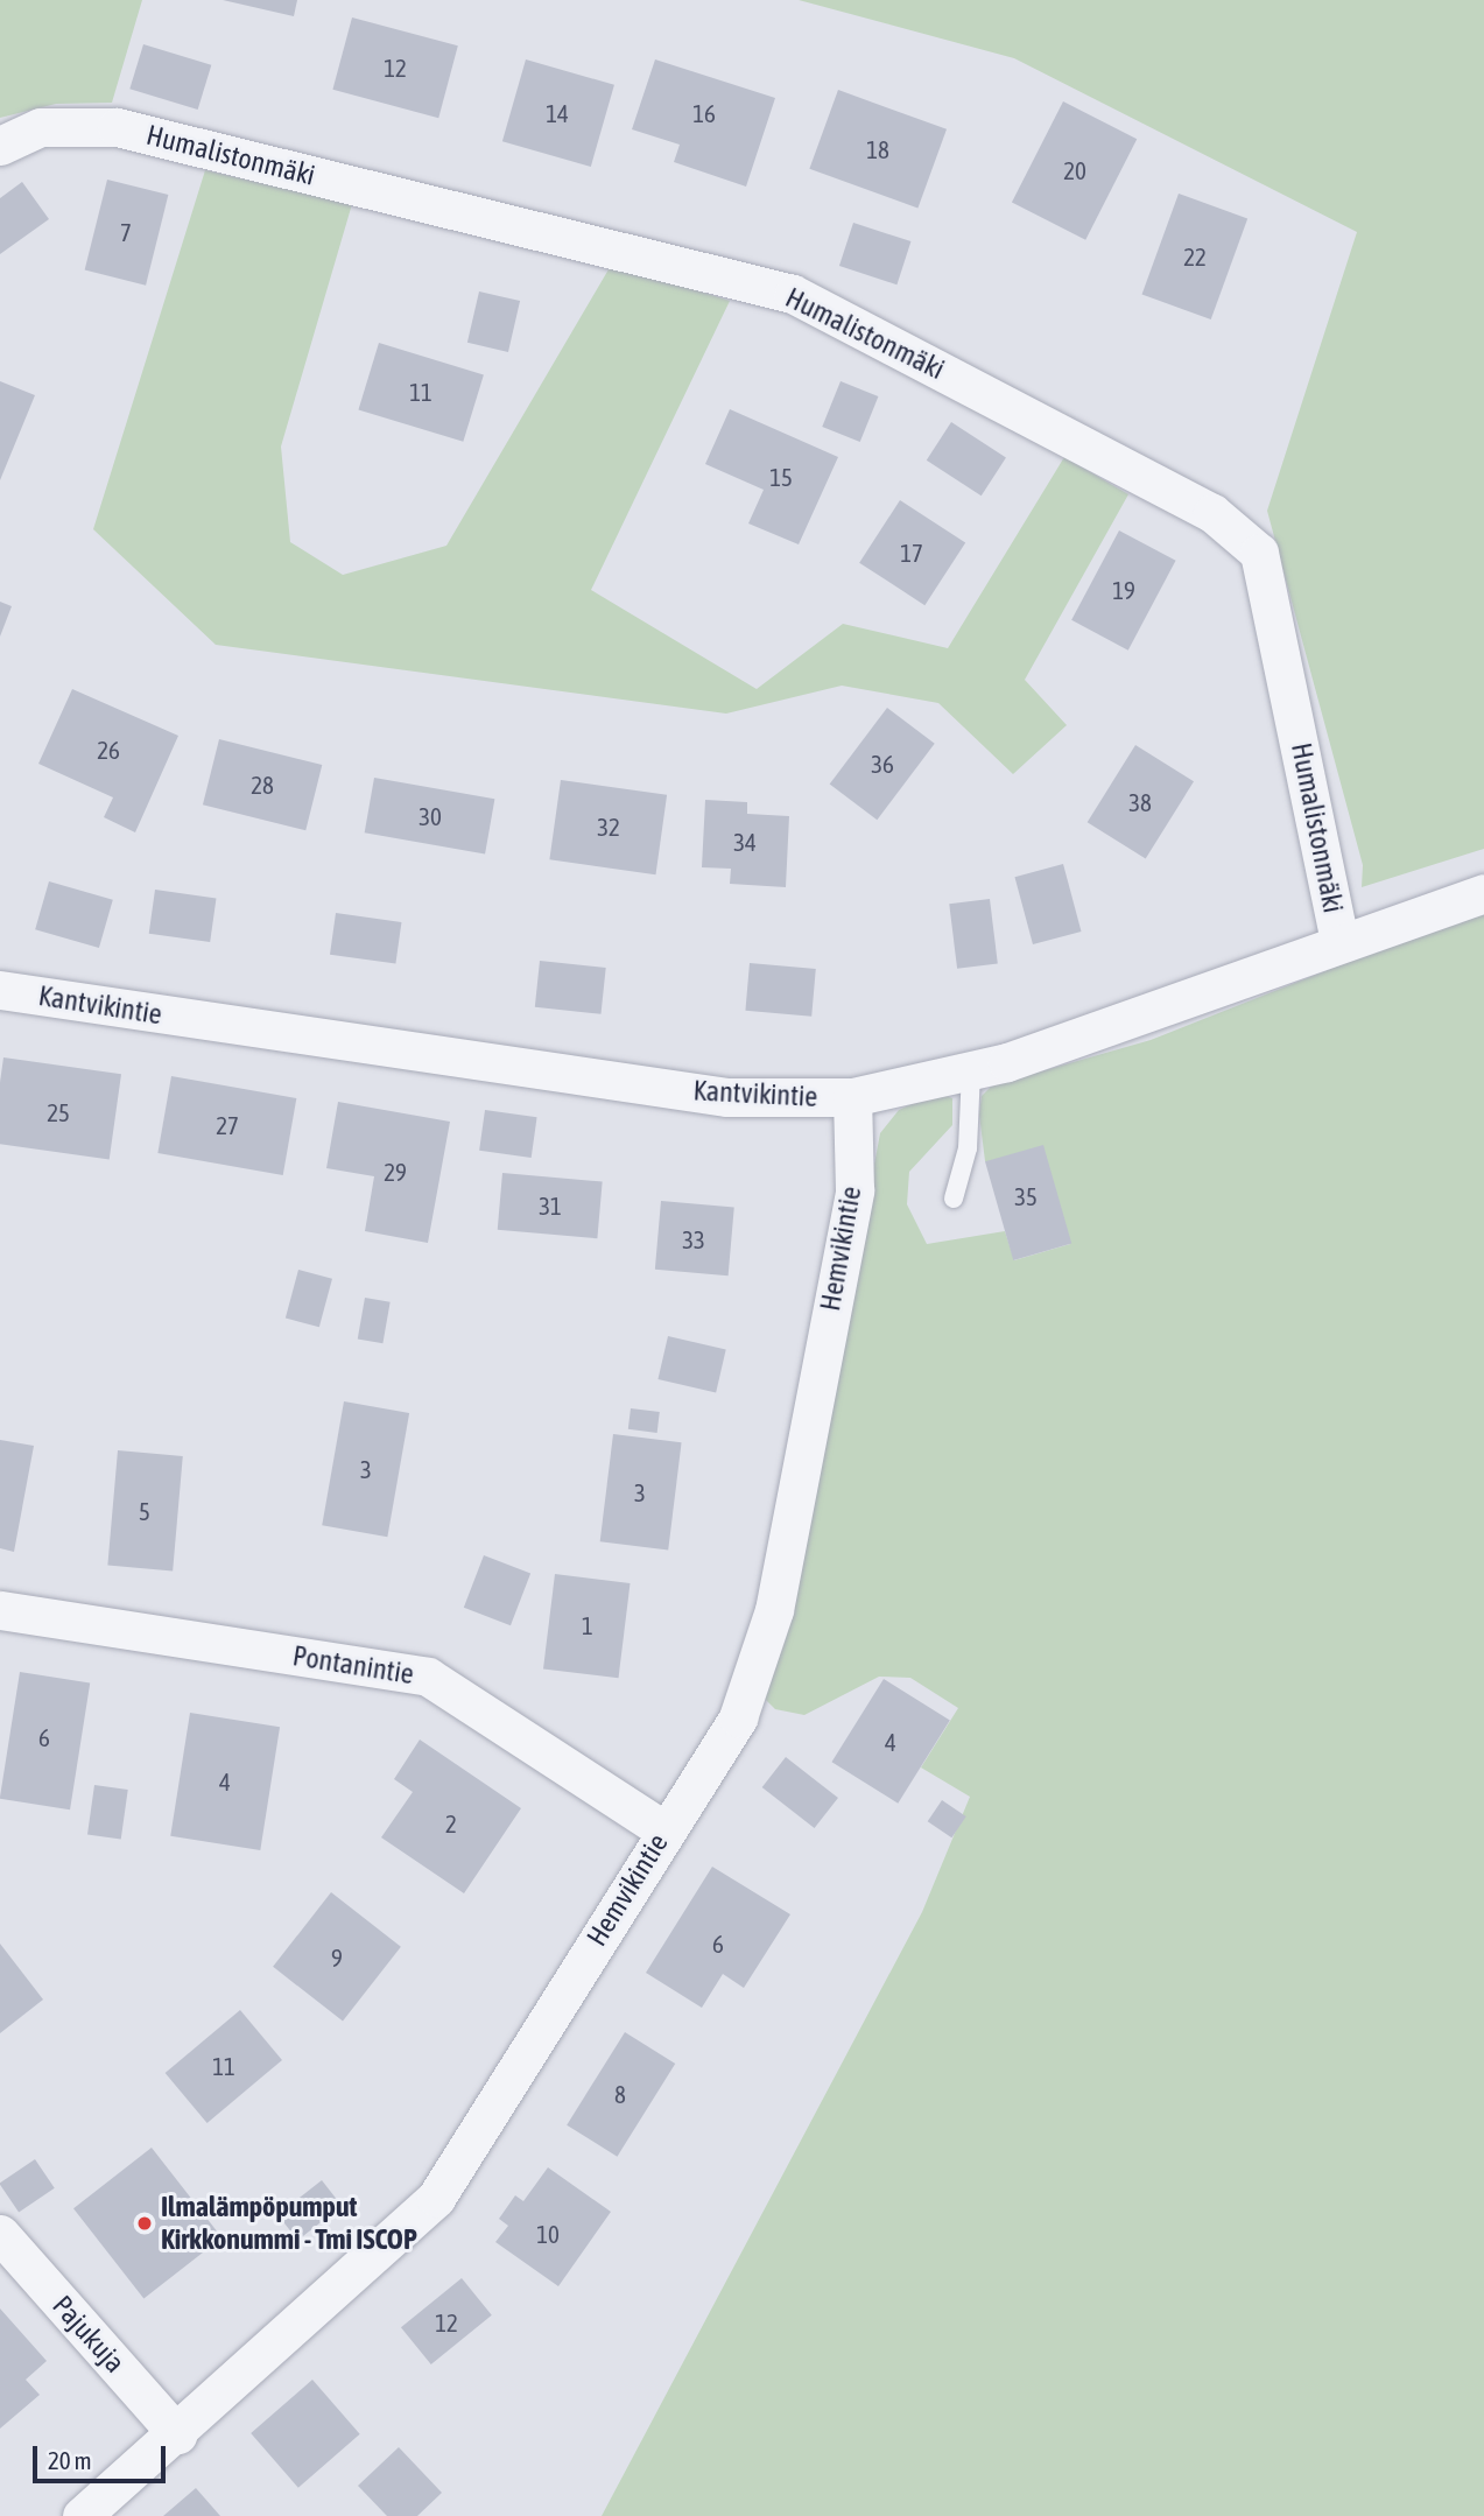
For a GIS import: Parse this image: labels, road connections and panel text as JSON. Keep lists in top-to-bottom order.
{
  "streets": {
    "street": [
      "Humalistonmäki",
      "Kantvikintie",
      "Hemvikintie",
      "Pontanintie",
      "Pajukuja"
    ]
  },
  "crossings": [
    ["Humalistonmäki", "Kantvikintie"],
    ["Kantvikintie", "Hemvikintie"],
    ["Hemvikintie", "Pontanintie"],
    ["Hemvikintie", "Pajukuja"]
  ],
  "places": ["Ilmalämpöpumput Kirkkonummi - Tmi ISCOP"],
  "house_numbers": [
    "12",
    "14",
    "16",
    "18",
    "20",
    "7",
    "22",
    "11",
    "15",
    "17",
    "19",
    "26",
    "36",
    "28",
    "38",
    "30",
    "32",
    "34",
    "25",
    "27",
    "29",
    "35",
    "31",
    "33",
    "3",
    "3",
    "5",
    "1",
    "6",
    "4",
    "4",
    "2",
    "6",
    "9",
    "11",
    "8",
    "10",
    "12"
  ],
  "scale_bar": "20 m"
}
